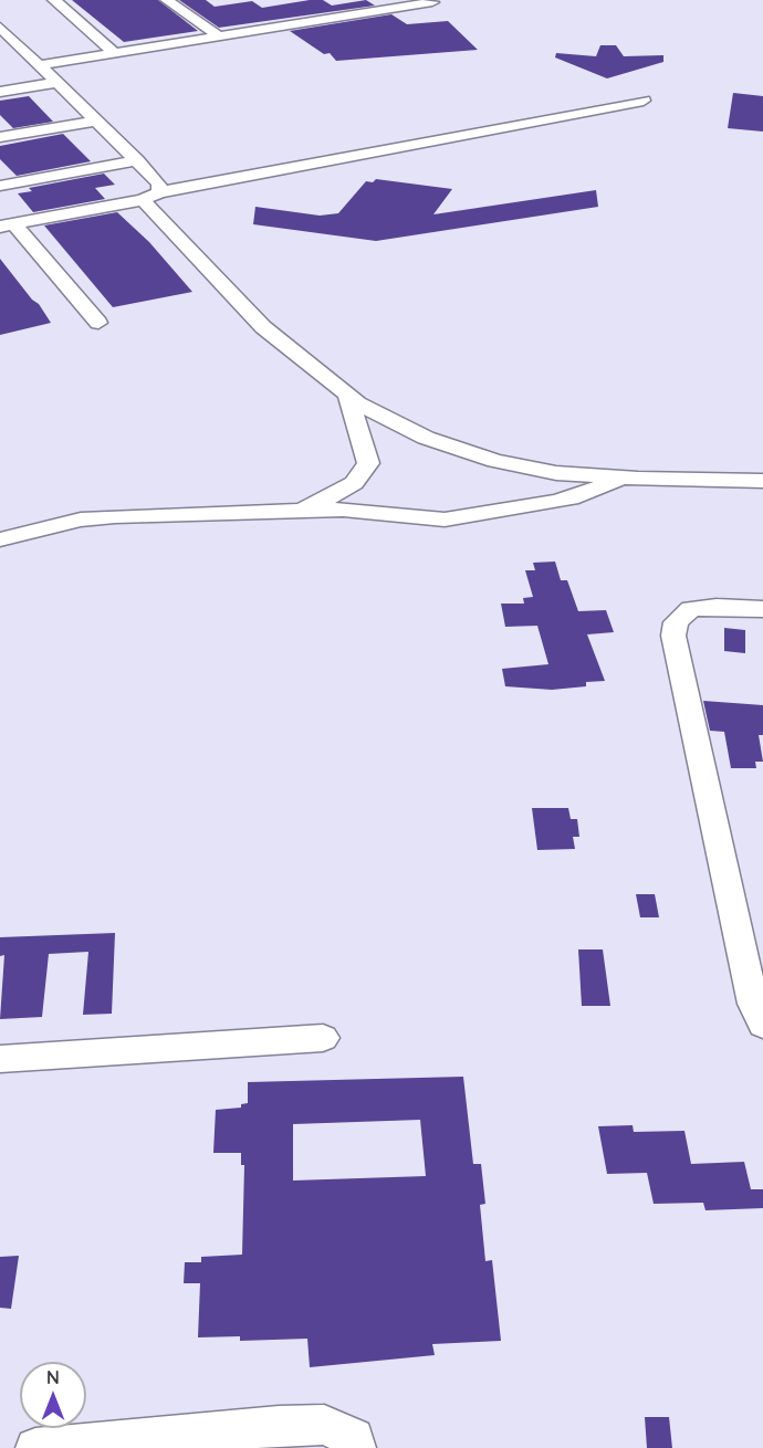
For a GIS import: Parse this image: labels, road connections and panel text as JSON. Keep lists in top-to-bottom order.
{
  "north": "top"
}
